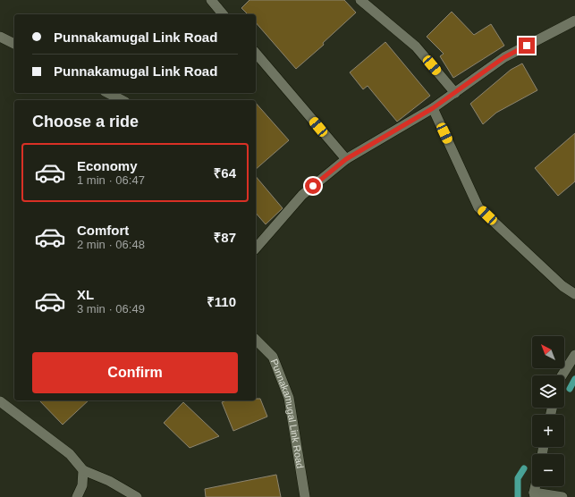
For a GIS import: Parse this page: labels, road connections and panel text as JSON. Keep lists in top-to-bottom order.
{
  "streets": {
    "street": ["Punnakamugal Link Road"]
  },
  "north": "top left",
  "page": {
    "banner": ["Punnakamugal Link Road", "Punnakamugal Link Road"],
    "heading": "Choose a ride",
    "list": [
      {
        "name": "Economy",
        "note": "1 min · 06:47",
        "value": "₹64"
      },
      {
        "name": "Comfort",
        "note": "2 min · 06:48",
        "value": "₹87"
      },
      {
        "name": "XL",
        "note": "3 min · 06:49",
        "value": "₹110"
      }
    ],
    "map_buttons": ["+", "−"],
    "buttons": "Confirm"
  }
}
